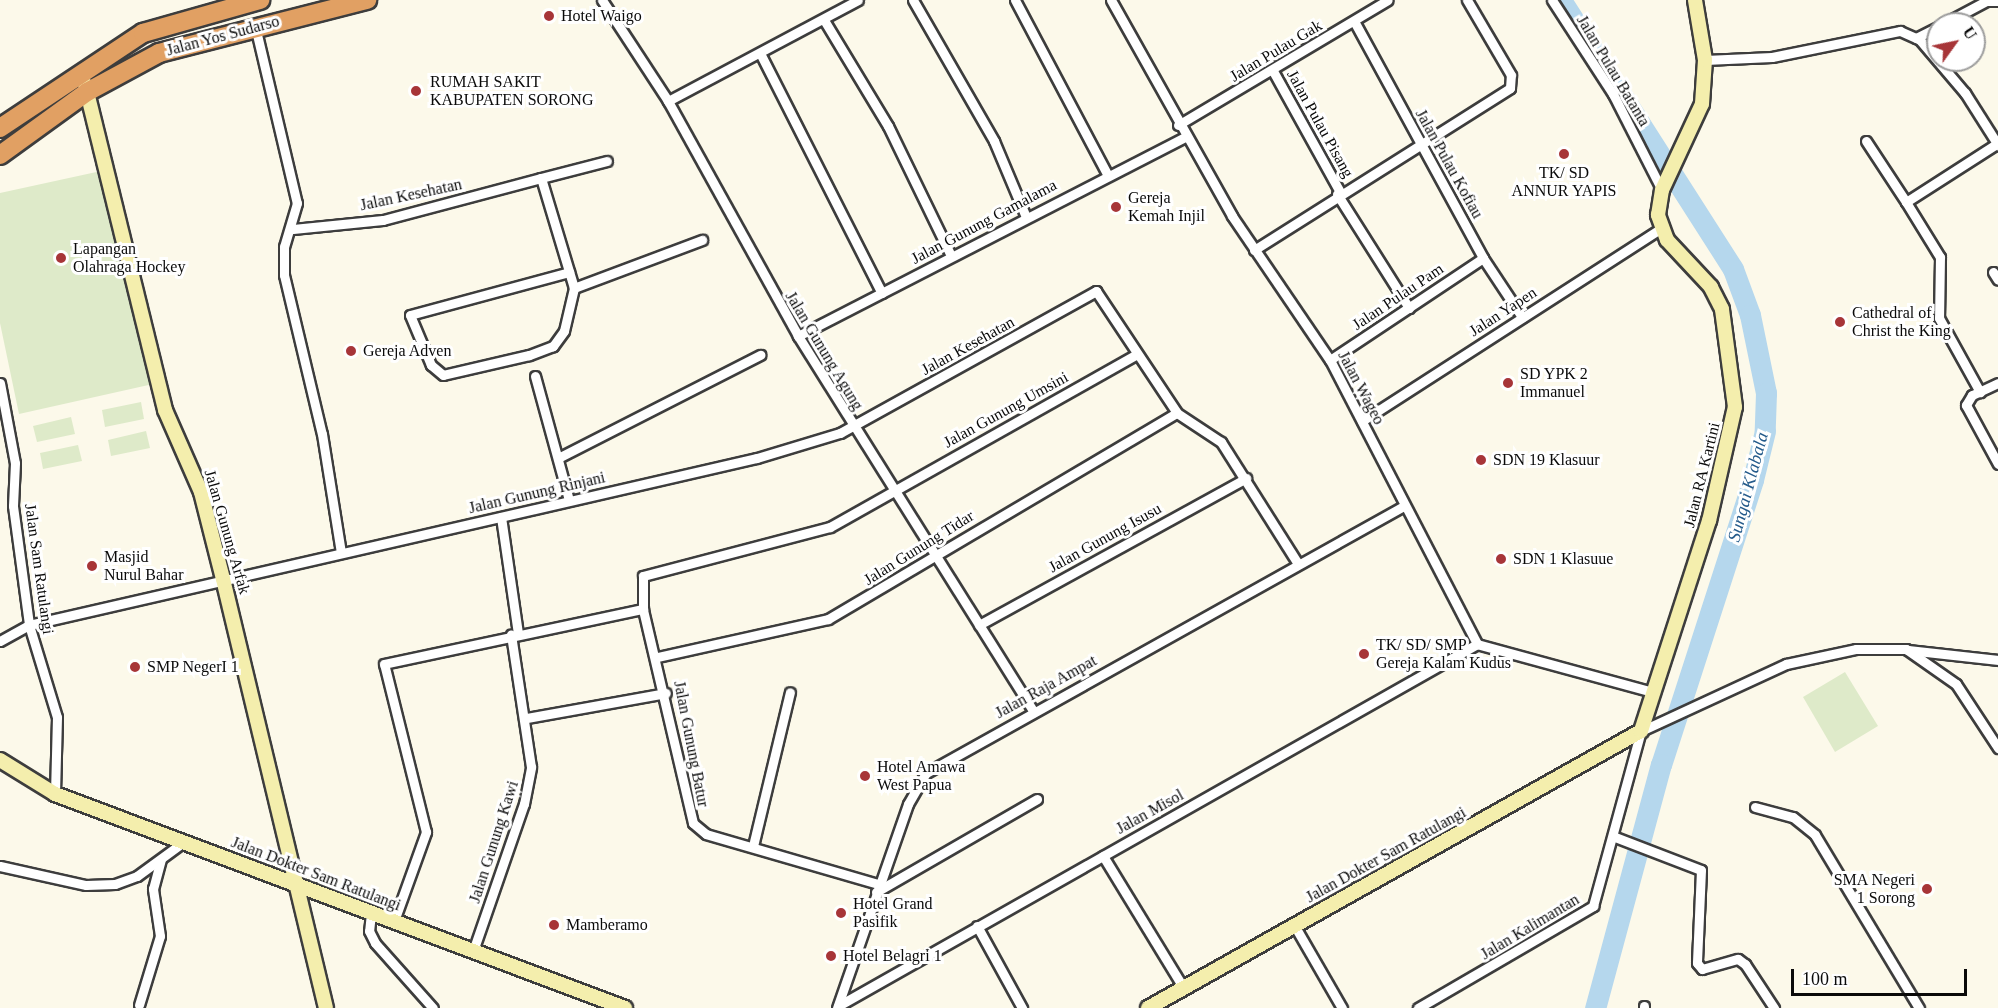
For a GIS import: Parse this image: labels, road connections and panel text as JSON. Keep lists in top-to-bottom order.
{
  "streets": {
    "highway": ["Jalan Yos Sudarso"],
    "street": [
      "Jalan Pulau Gak",
      "Jalan Pulau Batanta",
      "Jalan Pulau Pisang",
      "Jalan Pulau Kofiau",
      "Jalan Kesehatan",
      "Jalan Gunung Gamalama",
      "Jalan Pulau Pam",
      "Jalan Yapen",
      "Jalan Gunung Agung",
      "Jalan Wageo",
      "Jalan Gunung Umsini",
      "Jalan RA Kartini",
      "Jalan Gunung Rinjani",
      "Jalan Gunung Arfak",
      "Jalan Gunung Isusu",
      "Jalan Gunung Tidar",
      "Jalan Sam Ratulangi",
      "Jalan Raja Ampat",
      "Jalan Gunung Batur",
      "Jalan Misol",
      "Jalan Gunung Kawi",
      "Jalan Dokter Sam Ratulangi",
      "Jalan Kalimantan"
    ]
  },
  "crossings": [
    ["Jalan Yos Sudarso", "Jalan Gunung Arfak"],
    ["Jalan Pulau Gak", "Jalan Pulau Pisang"],
    ["Jalan Pulau Gak", "Jalan Pulau Kofiau"],
    ["Jalan Pulau Gak", "Jalan Wageo"],
    ["Jalan Pulau Pisang", "Jalan Pulau Pam"],
    ["Jalan Pulau Kofiau", "Jalan Pulau Pam"],
    ["Jalan Pulau Kofiau", "Jalan Yapen"],
    ["Jalan Kesehatan", "Jalan Gunung Agung"],
    ["Jalan Kesehatan", "Jalan Gunung Umsini"],
    ["Jalan Kesehatan", "Jalan Gunung Rinjani"],
    ["Jalan Gunung Gamalama", "Jalan Gunung Agung"],
    ["Jalan Gunung Gamalama", "Jalan Wageo"],
    ["Jalan Pulau Pam", "Jalan Wageo"],
    ["Jalan Yapen", "Jalan Wageo"],
    ["Jalan Yapen", "Jalan RA Kartini"],
    ["Jalan Gunung Agung", "Jalan Gunung Umsini"],
    ["Jalan Gunung Agung", "Jalan Gunung Rinjani"],
    ["Jalan Gunung Agung", "Jalan Gunung Isusu"],
    ["Jalan Gunung Agung", "Jalan Gunung Tidar"],
    ["Jalan Gunung Agung", "Jalan Raja Ampat"],
    ["Jalan Wageo", "Jalan Raja Ampat"],
    ["Jalan Wageo", "Jalan Misol"],
    ["Jalan Gunung Umsini", "Jalan Gunung Batur"],
    ["Jalan RA Kartini", "Jalan Dokter Sam Ratulangi"],
    ["Jalan RA Kartini", "Jalan Kalimantan"],
    ["Jalan Gunung Rinjani", "Jalan Gunung Arfak"],
    ["Jalan Gunung Rinjani", "Jalan Sam Ratulangi"],
    ["Jalan Gunung Rinjani", "Jalan Gunung Kawi"],
    ["Jalan Gunung Arfak", "Jalan Dokter Sam Ratulangi"],
    ["Jalan Gunung Tidar", "Jalan Gunung Batur"],
    ["Jalan Sam Ratulangi", "Jalan Dokter Sam Ratulangi"],
    ["Jalan Raja Ampat", "Jalan Gunung Batur"],
    ["Jalan Raja Ampat", "Jalan Misol"],
    ["Jalan Gunung Kawi", "Jalan Dokter Sam Ratulangi"],
    ["Jalan Dokter Sam Ratulangi", "Jalan Kalimantan"]
  ],
  "water": ["Sungai Klabala"],
  "places": [
    "Hotel Waigo",
    "RUMAH SAKIT KABUPATEN SORONG",
    "TK/ SD ANNUR YAPIS",
    "Gereja Kemah Injil",
    "Lapangan Olahraga Hockey",
    "Cathedral of Christ the King",
    "Gereja Adven",
    "SD YPK 2 Immanuel",
    "SDN 19 Klasuur",
    "SDN 1 Klasuue",
    "Masjid Nurul Bahar",
    "TK/ SD/ SMP Gereja Kalam Kudus",
    "SMP NegerI 1",
    "Hotel Amawa West Papua",
    "SMA Negeri 1 Sorong",
    "Hotel Grand Pasifik",
    "Mamberamo",
    "Hotel Belagri 1"
  ],
  "scale_bar": "100 m",
  "north": "top right"
}
